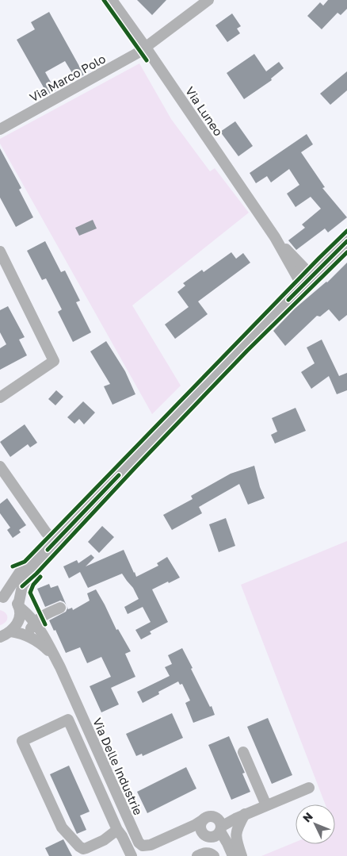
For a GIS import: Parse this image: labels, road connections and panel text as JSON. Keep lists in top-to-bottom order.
{
  "streets": {
    "street": ["Via Marco Polo", "Via Luneo", "Via Delle Industrie"]
  },
  "crossings": [
    ["Via Marco Polo", "Via Luneo"]
  ],
  "north": "top left"
}
